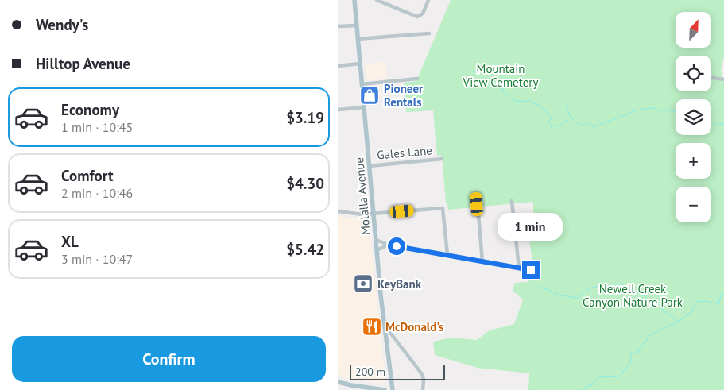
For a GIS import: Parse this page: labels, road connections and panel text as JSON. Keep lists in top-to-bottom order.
{
  "streets": {
    "main road": ["Molalla Avenue"],
    "street": ["Gales Lane"]
  },
  "crossings": [
    ["Gales Lane", "Molalla Avenue"]
  ],
  "parks": ["Mountain View Cemetery", "Newell Creek Canyon Nature Park"],
  "places": {
    "shop": ["Pioneer Rentals"],
    "bank": ["KeyBank"],
    "restaurant": ["McDonald's"]
  },
  "scale_bar": "200 m",
  "north": "top right",
  "page": {
    "banner": ["Wendy's", "Hilltop Avenue"],
    "map_buttons": ["+", "−"],
    "list": [
      {
        "name": "Economy",
        "note": "1 min · 10:45",
        "value": "$3.19"
      },
      {
        "name": "Comfort",
        "note": "2 min · 10:46",
        "value": "$4.30"
      },
      {
        "name": "XL",
        "note": "3 min · 10:47",
        "value": "$5.42"
      }
    ],
    "bubble": "1 min",
    "buttons": "Confirm",
    "scale": "200 m"
  }
}
